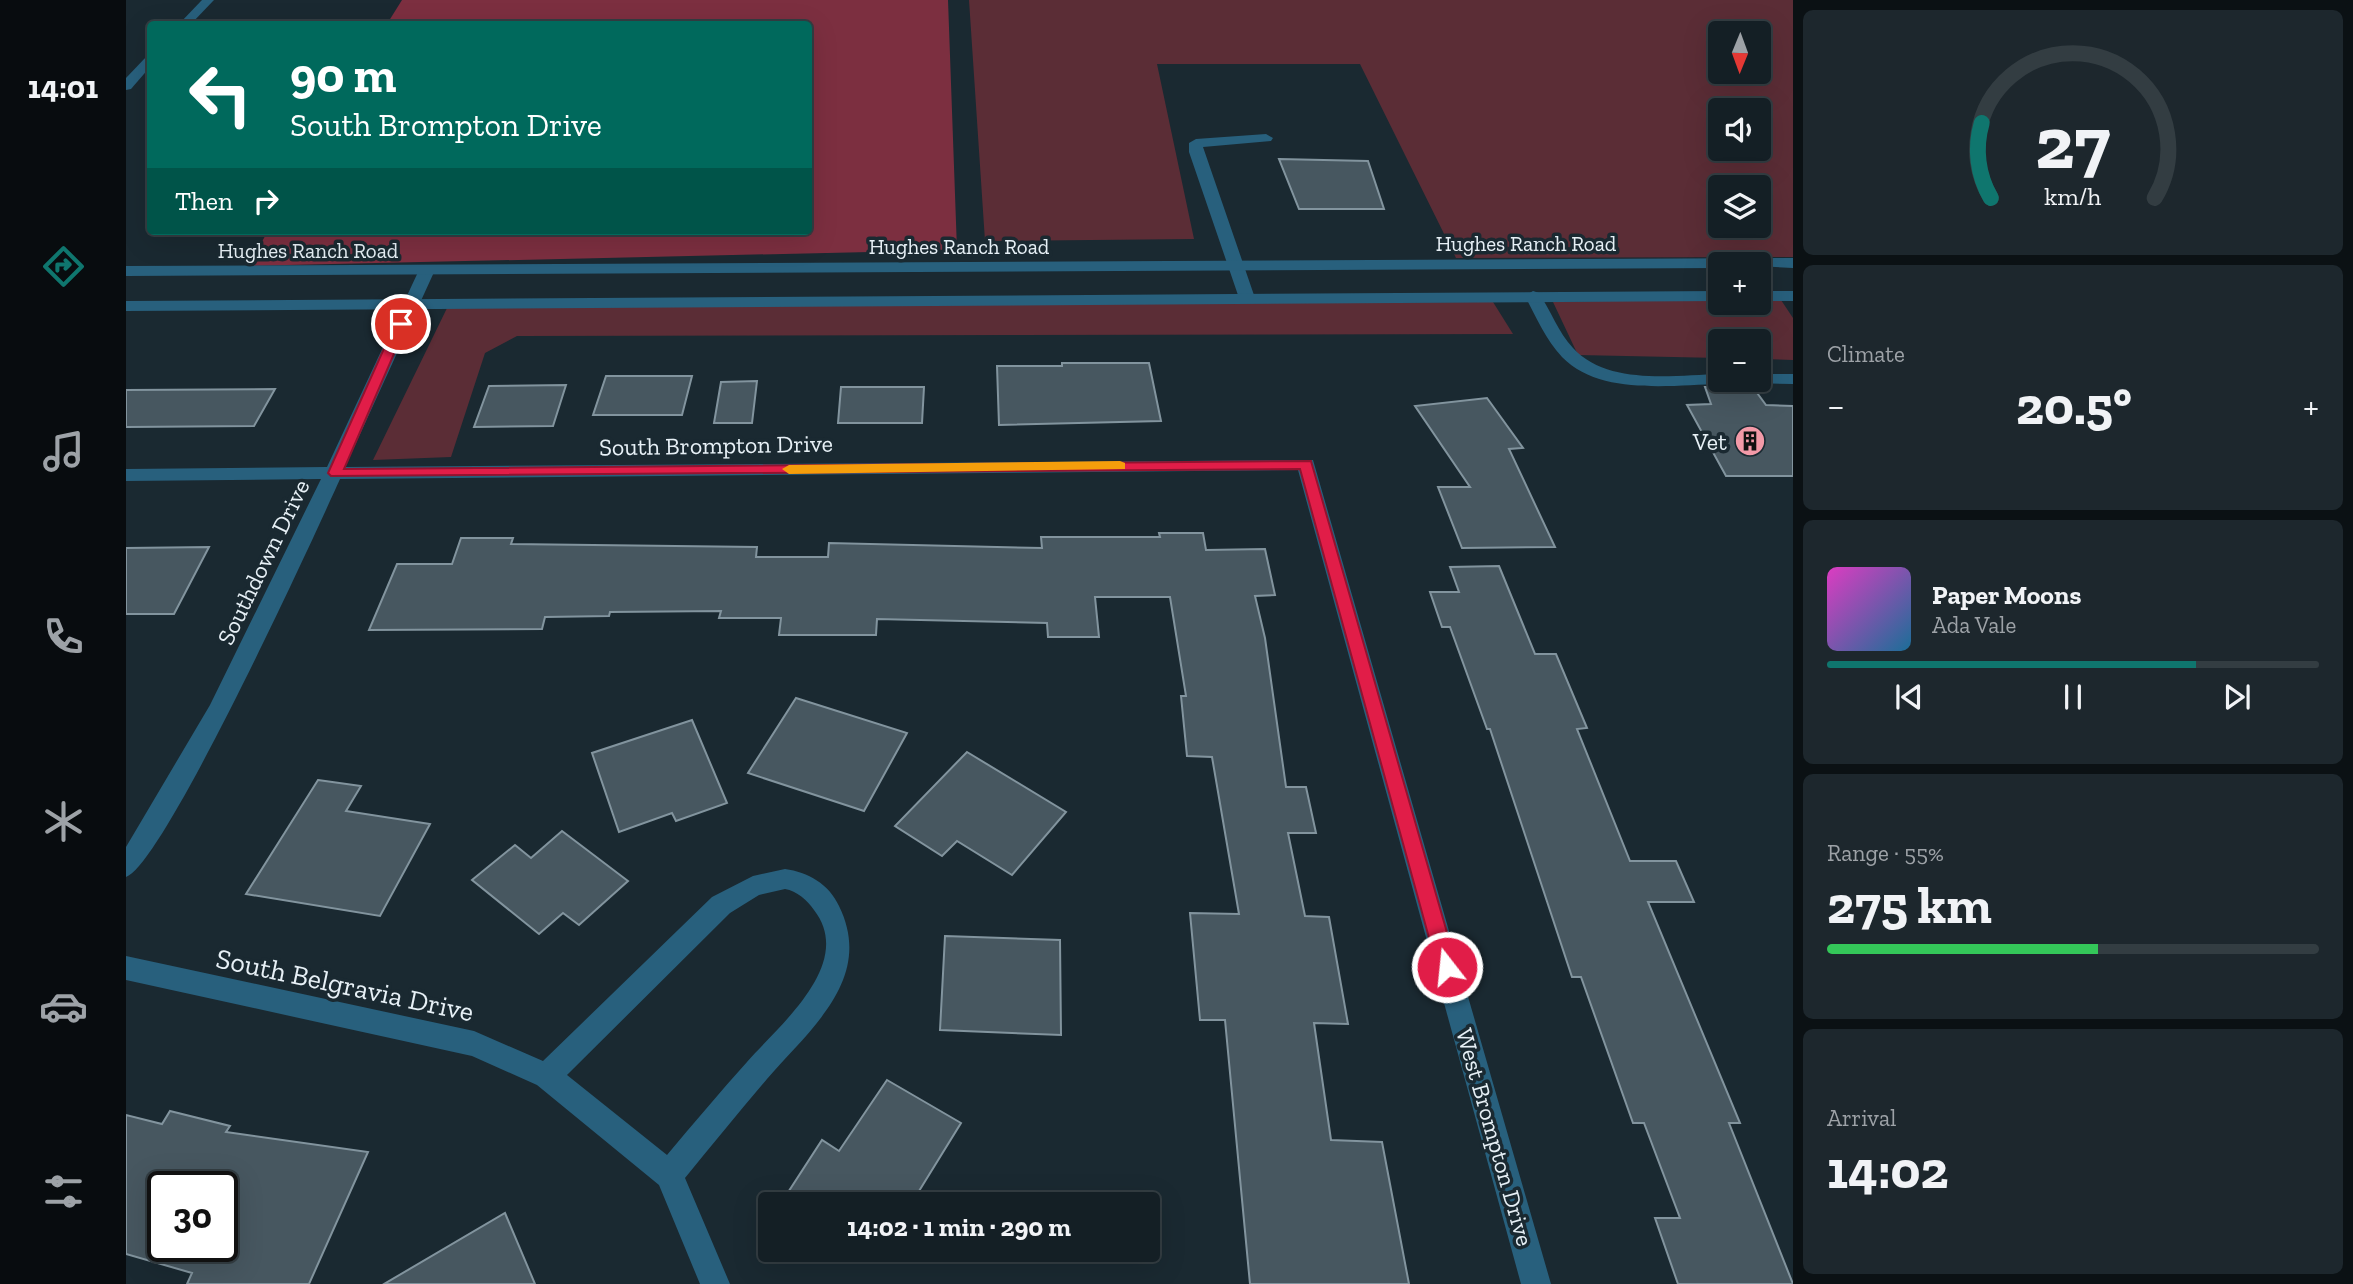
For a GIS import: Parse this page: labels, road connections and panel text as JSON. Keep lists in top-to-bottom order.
{
  "streets": {
    "street": [
      "Hughes Ranch Road",
      "South Brompton Drive",
      "Southdown Drive",
      "South Belgravia Drive",
      "West Brompton Drive"
    ]
  },
  "crossings": [
    ["Hughes Ranch Road", "Southdown Drive"],
    ["South Brompton Drive", "Southdown Drive"],
    ["South Brompton Drive", "West Brompton Drive"]
  ],
  "places": {
    "building": ["Vet"]
  },
  "north": "bottom",
  "page": {
    "tabs": "14:01",
    "map_buttons": ["+", "−"],
    "turn": ["90 m", "South Brompton Drive"],
    "then": "Then",
    "tile": [
      "Climate",
      ["Range · 55%", "275 km"],
      ["Arrival", "14:02"]
    ],
    "heat": ["−", "20.5°", "+"],
    "song": ["Paper Moons", "Ada Vale"],
    "limit": "30",
    "trip": "14:02 · 1 min · 290 m",
    "gauge": ["27", "km/h"]
  }
}
